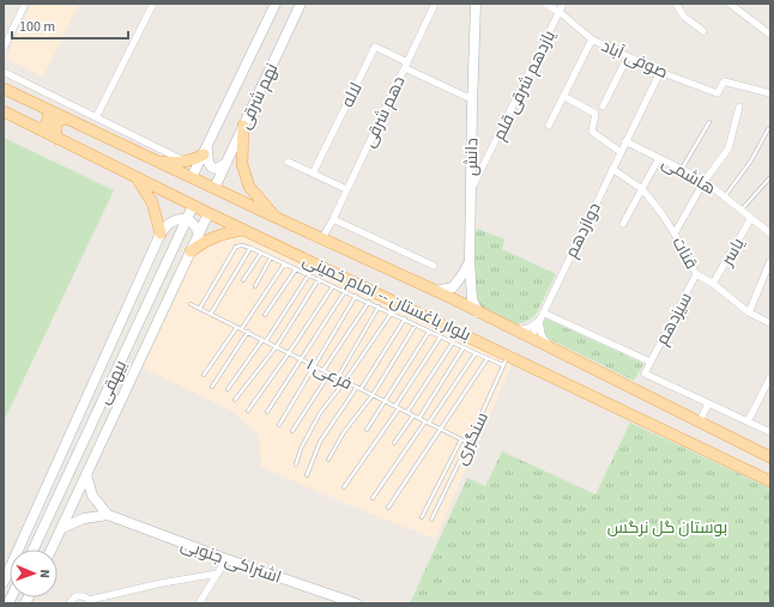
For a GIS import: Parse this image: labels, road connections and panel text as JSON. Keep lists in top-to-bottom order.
{
  "streets": {
    "main road": [
      "نهم شرقی",
      "دانش",
      "بلوار باغستان -- امام خمینی",
      "بیهقی",
      "اشتراکی جنوبی"
    ],
    "street": [
      "صوفی آباد",
      "یازدهم شرقی قلم",
      "لاله",
      "دهم شرقی",
      "هاشمی",
      "دوازدهم",
      "یاسر",
      "قنات",
      "سیزدهم"
    ],
    "lane": ["۱ فرعی", "سنگبری"]
  },
  "crossings": [
    ["صوفی آباد", "یازدهم شرقی قلم"],
    ["صوفی آباد", "دوازدهم"],
    ["یازدهم شرقی قلم", "دانش"],
    ["لاله", "دهم شرقی"],
    ["نهم شرقی", "بلوار باغستان -- امام خمینی"],
    ["دهم شرقی", "بلوار باغستان -- امام خمینی"],
    ["دانش", "بلوار باغستان -- امام خمینی"],
    ["هاشمی", "دوازدهم"],
    ["هاشمی", "یاسر"],
    ["دوازدهم", "قنات"],
    ["دوازدهم", "بلوار باغستان -- امام خمینی"],
    ["یاسر", "قنات"],
    ["قنات", "سیزدهم"],
    ["بلوار باغستان -- امام خمینی", "بیهقی"],
    ["بلوار باغستان -- امام خمینی", "سنگبری"],
    ["۱ فرعی", "سنگبری"],
    ["بیهقی", "اشتراکی جنوبی"]
  ],
  "parks": ["بوستان گل نرگس"],
  "scale_bar": "100 m",
  "north": "right"
}
